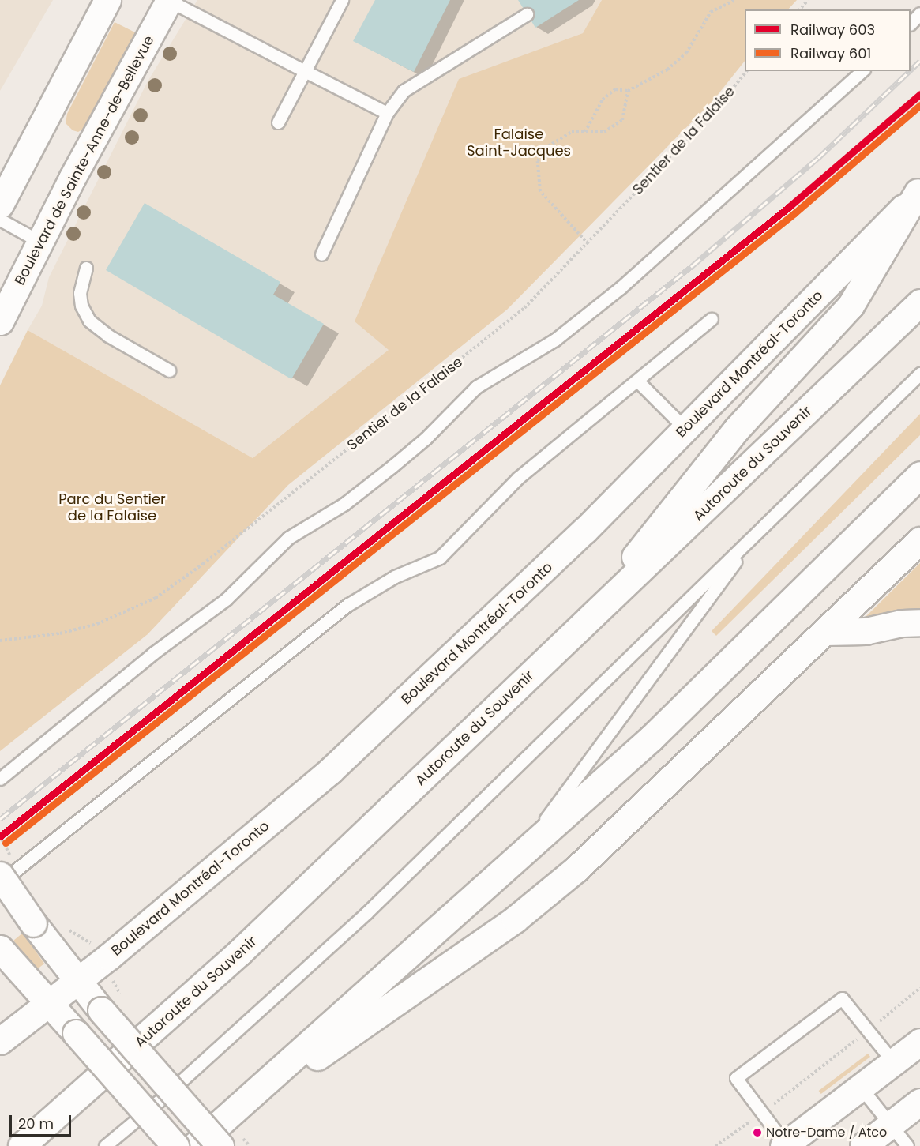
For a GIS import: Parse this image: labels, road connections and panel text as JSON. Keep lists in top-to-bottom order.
{
  "streets": {
    "main road": ["Boulevard de Sainte-Anne-de-Bellevue", "Boulevard Montréal-Toronto", "Autoroute du Souvenir"],
    "path": ["Sentier de la Falaise"]
  },
  "parks": ["Falaise Saint-Jacques", "Parc du Sentier de la Falaise"],
  "places": ["Notre-Dame / Atco"],
  "lines": ["rail line 603", "rail line 601"],
  "legend": ["Railway 603", "Railway 601"],
  "scale_bar": "20 m"
}
